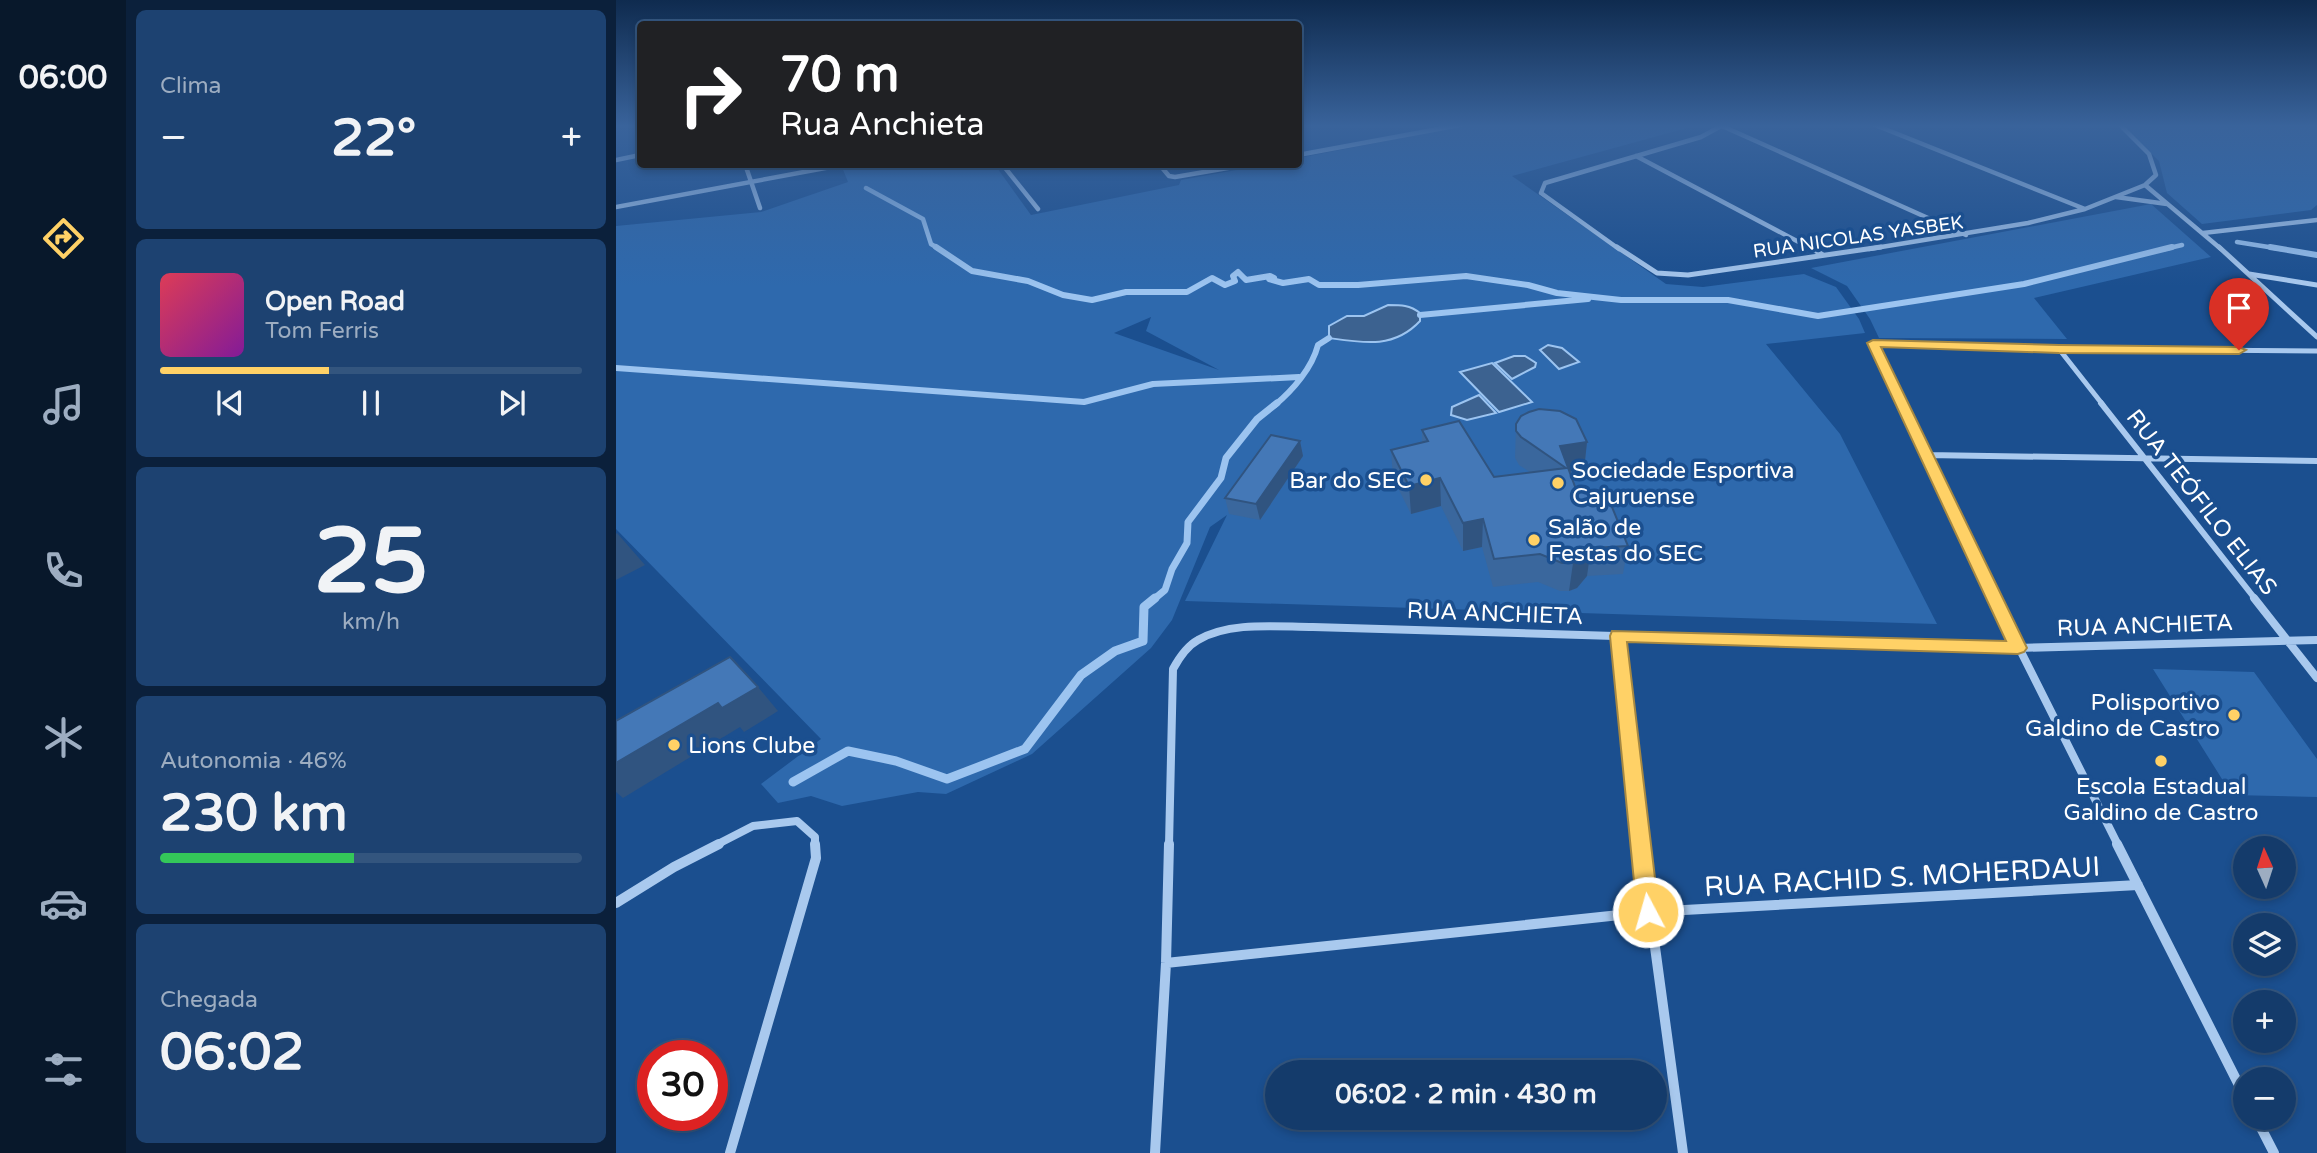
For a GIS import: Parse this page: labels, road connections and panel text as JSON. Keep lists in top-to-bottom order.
{
  "streets": {
    "street": [
      "RUA NICOLAS YASBEK",
      "RUA TEÓFILO ELIAS",
      "RUA ANCHIETA",
      "RUA RACHID S. MOHERDAUI"
    ]
  },
  "crossings": [
    ["RUA TEÓFILO ELIAS", "RUA ANCHIETA"],
    ["RUA ANCHIETA", "RUA RACHID S. MOHERDAUI"]
  ],
  "places": [
    "Bar do SEC",
    "Sociedade Esportiva Cajuruense",
    "Salão de Festas do SEC",
    "Polisportivo Galdino de Castro",
    "Lions Clube",
    "Escola Estadual Galdino de Castro"
  ],
  "north": "top",
  "page": {
    "tabs": "06:00",
    "tile": [
      "Clima",
      ["25", "km/h"],
      ["Autonomia · 46%", "230 km"],
      ["Chegada", "06:02"]
    ],
    "turn": ["70 m", "Rua Anchieta"],
    "heat": ["−", "22°", "+"],
    "song": ["Open Road", "Tom Ferris"],
    "map_buttons": ["+", "−"],
    "limit": "30",
    "trip": "06:02 · 2 min · 430 m"
  }
}
